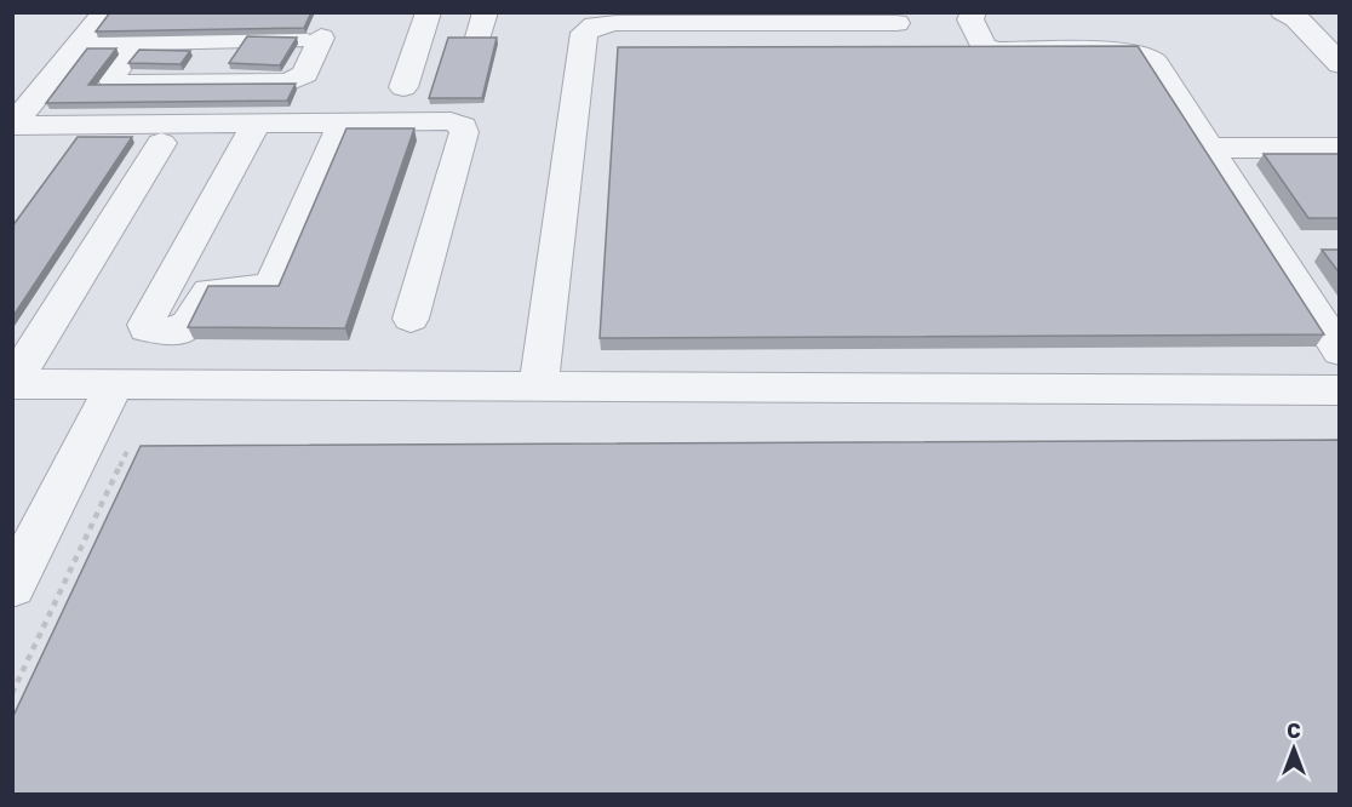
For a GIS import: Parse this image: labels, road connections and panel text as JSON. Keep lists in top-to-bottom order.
{
  "north": "top"
}
